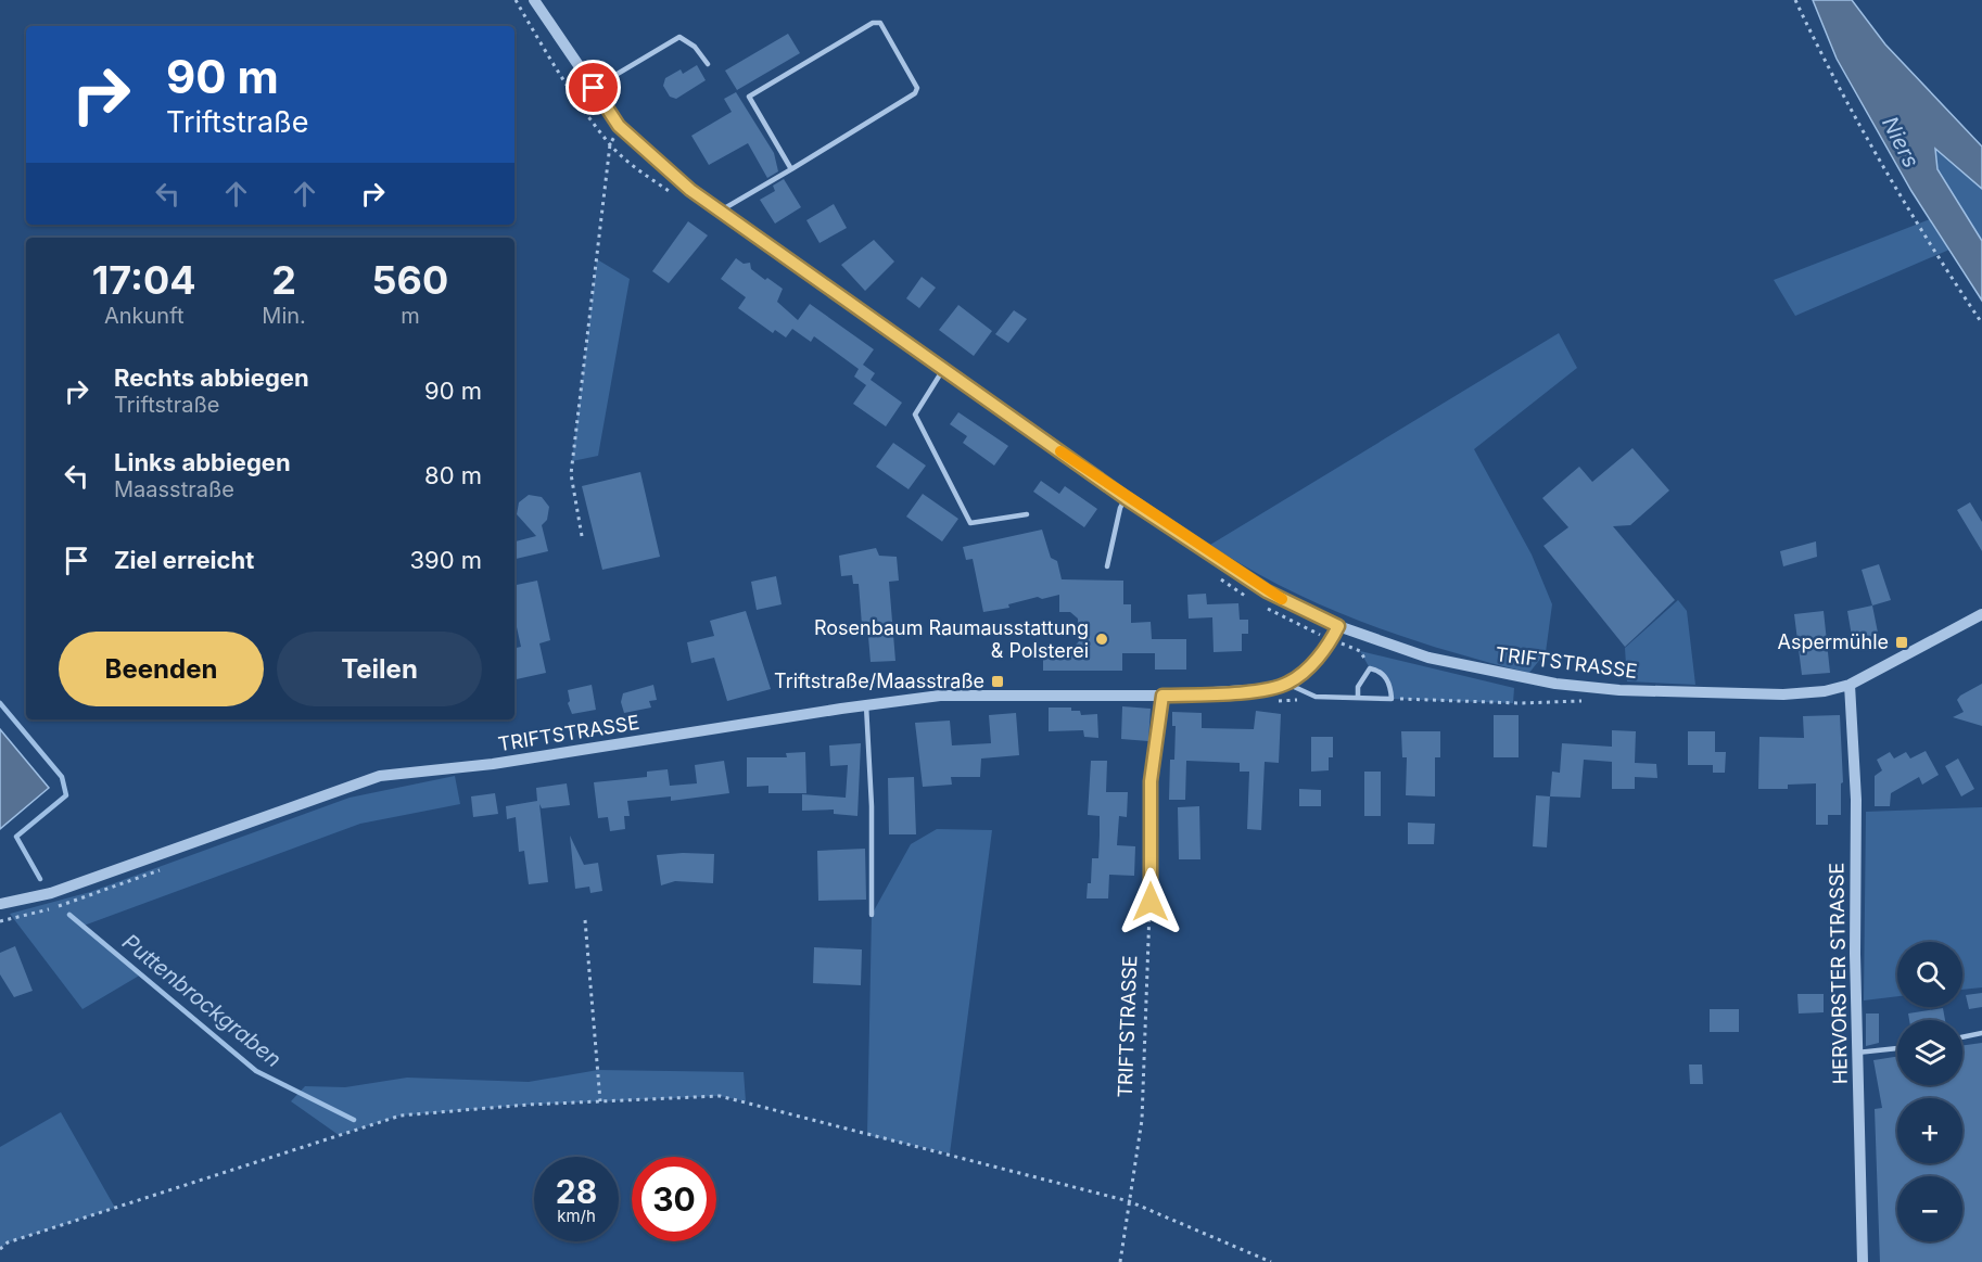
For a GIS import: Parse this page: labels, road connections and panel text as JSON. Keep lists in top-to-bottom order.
{
  "streets": {
    "street": ["TRIFTSTRASSE", "HERVORSTER STRASSE"]
  },
  "crossings": [
    ["TRIFTSTRASSE", "HERVORSTER STRASSE"]
  ],
  "water": ["Niers", "Puttenbrockgraben"],
  "places": {
    "other": ["Rosenbaum Raumausstattung & Polsterei"],
    "transit": ["Aspermühle", "Triftstraße/Maasstraße"]
  },
  "page": {
    "turn": ["90 m", "Triftstraße"],
    "eta": [
      "17:04",
      "Ankunft",
      "2",
      "Min.",
      "560",
      "m"
    ],
    "list": [
      {
        "name": "Rechts abbiegen",
        "note": "Triftstraße",
        "value": "90 m"
      },
      {
        "name": "Links abbiegen",
        "note": "Maasstraße",
        "value": "80 m"
      },
      {
        "name": "Ziel erreicht",
        "value": "390 m"
      }
    ],
    "buttons": ["Beenden", "Teilen"],
    "map_buttons": ["+", "−"],
    "speed": "28 km/h",
    "limit": "30"
  }
}
